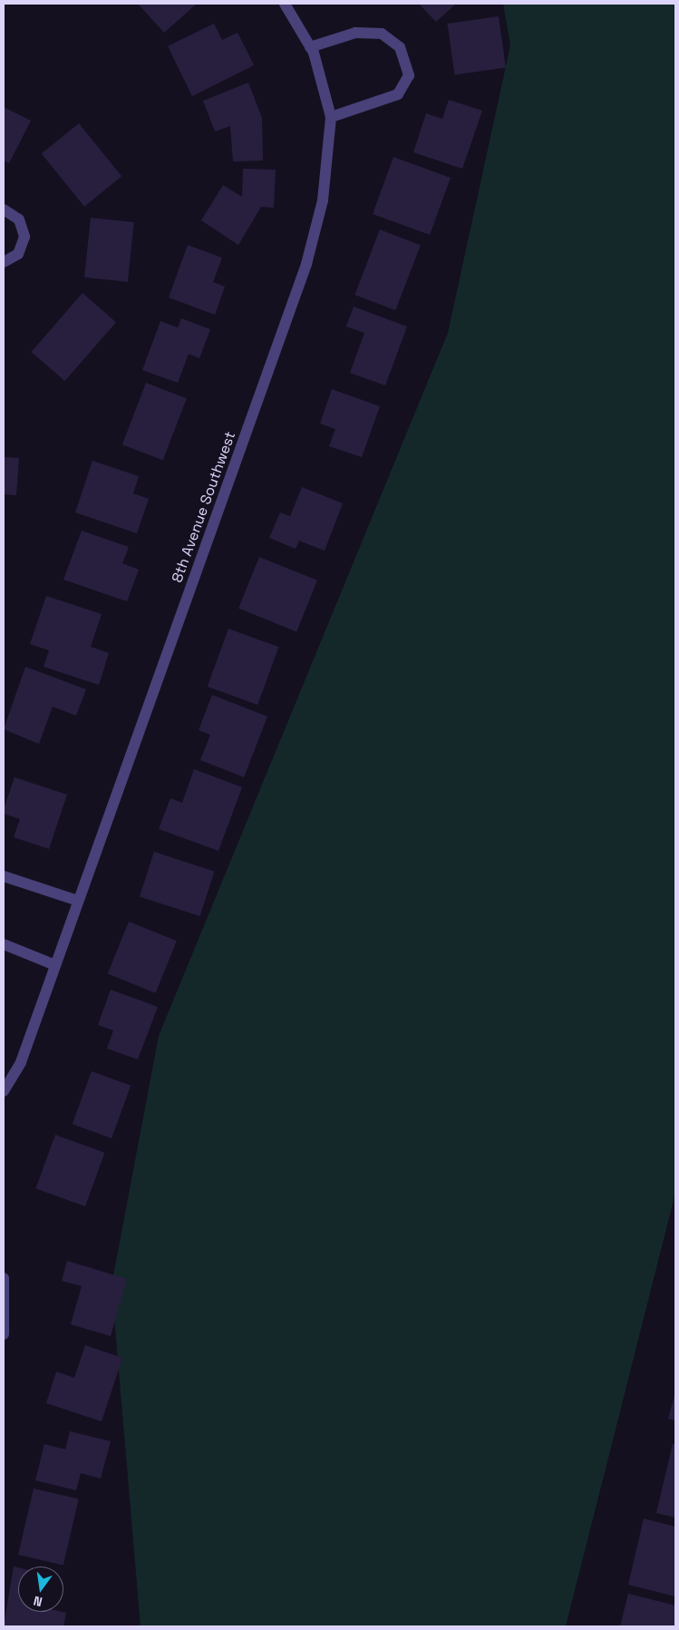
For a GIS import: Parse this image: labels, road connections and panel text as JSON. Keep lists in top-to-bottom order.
{
  "streets": {
    "street": ["8th Avenue Southwest"]
  },
  "north": "bottom"
}
